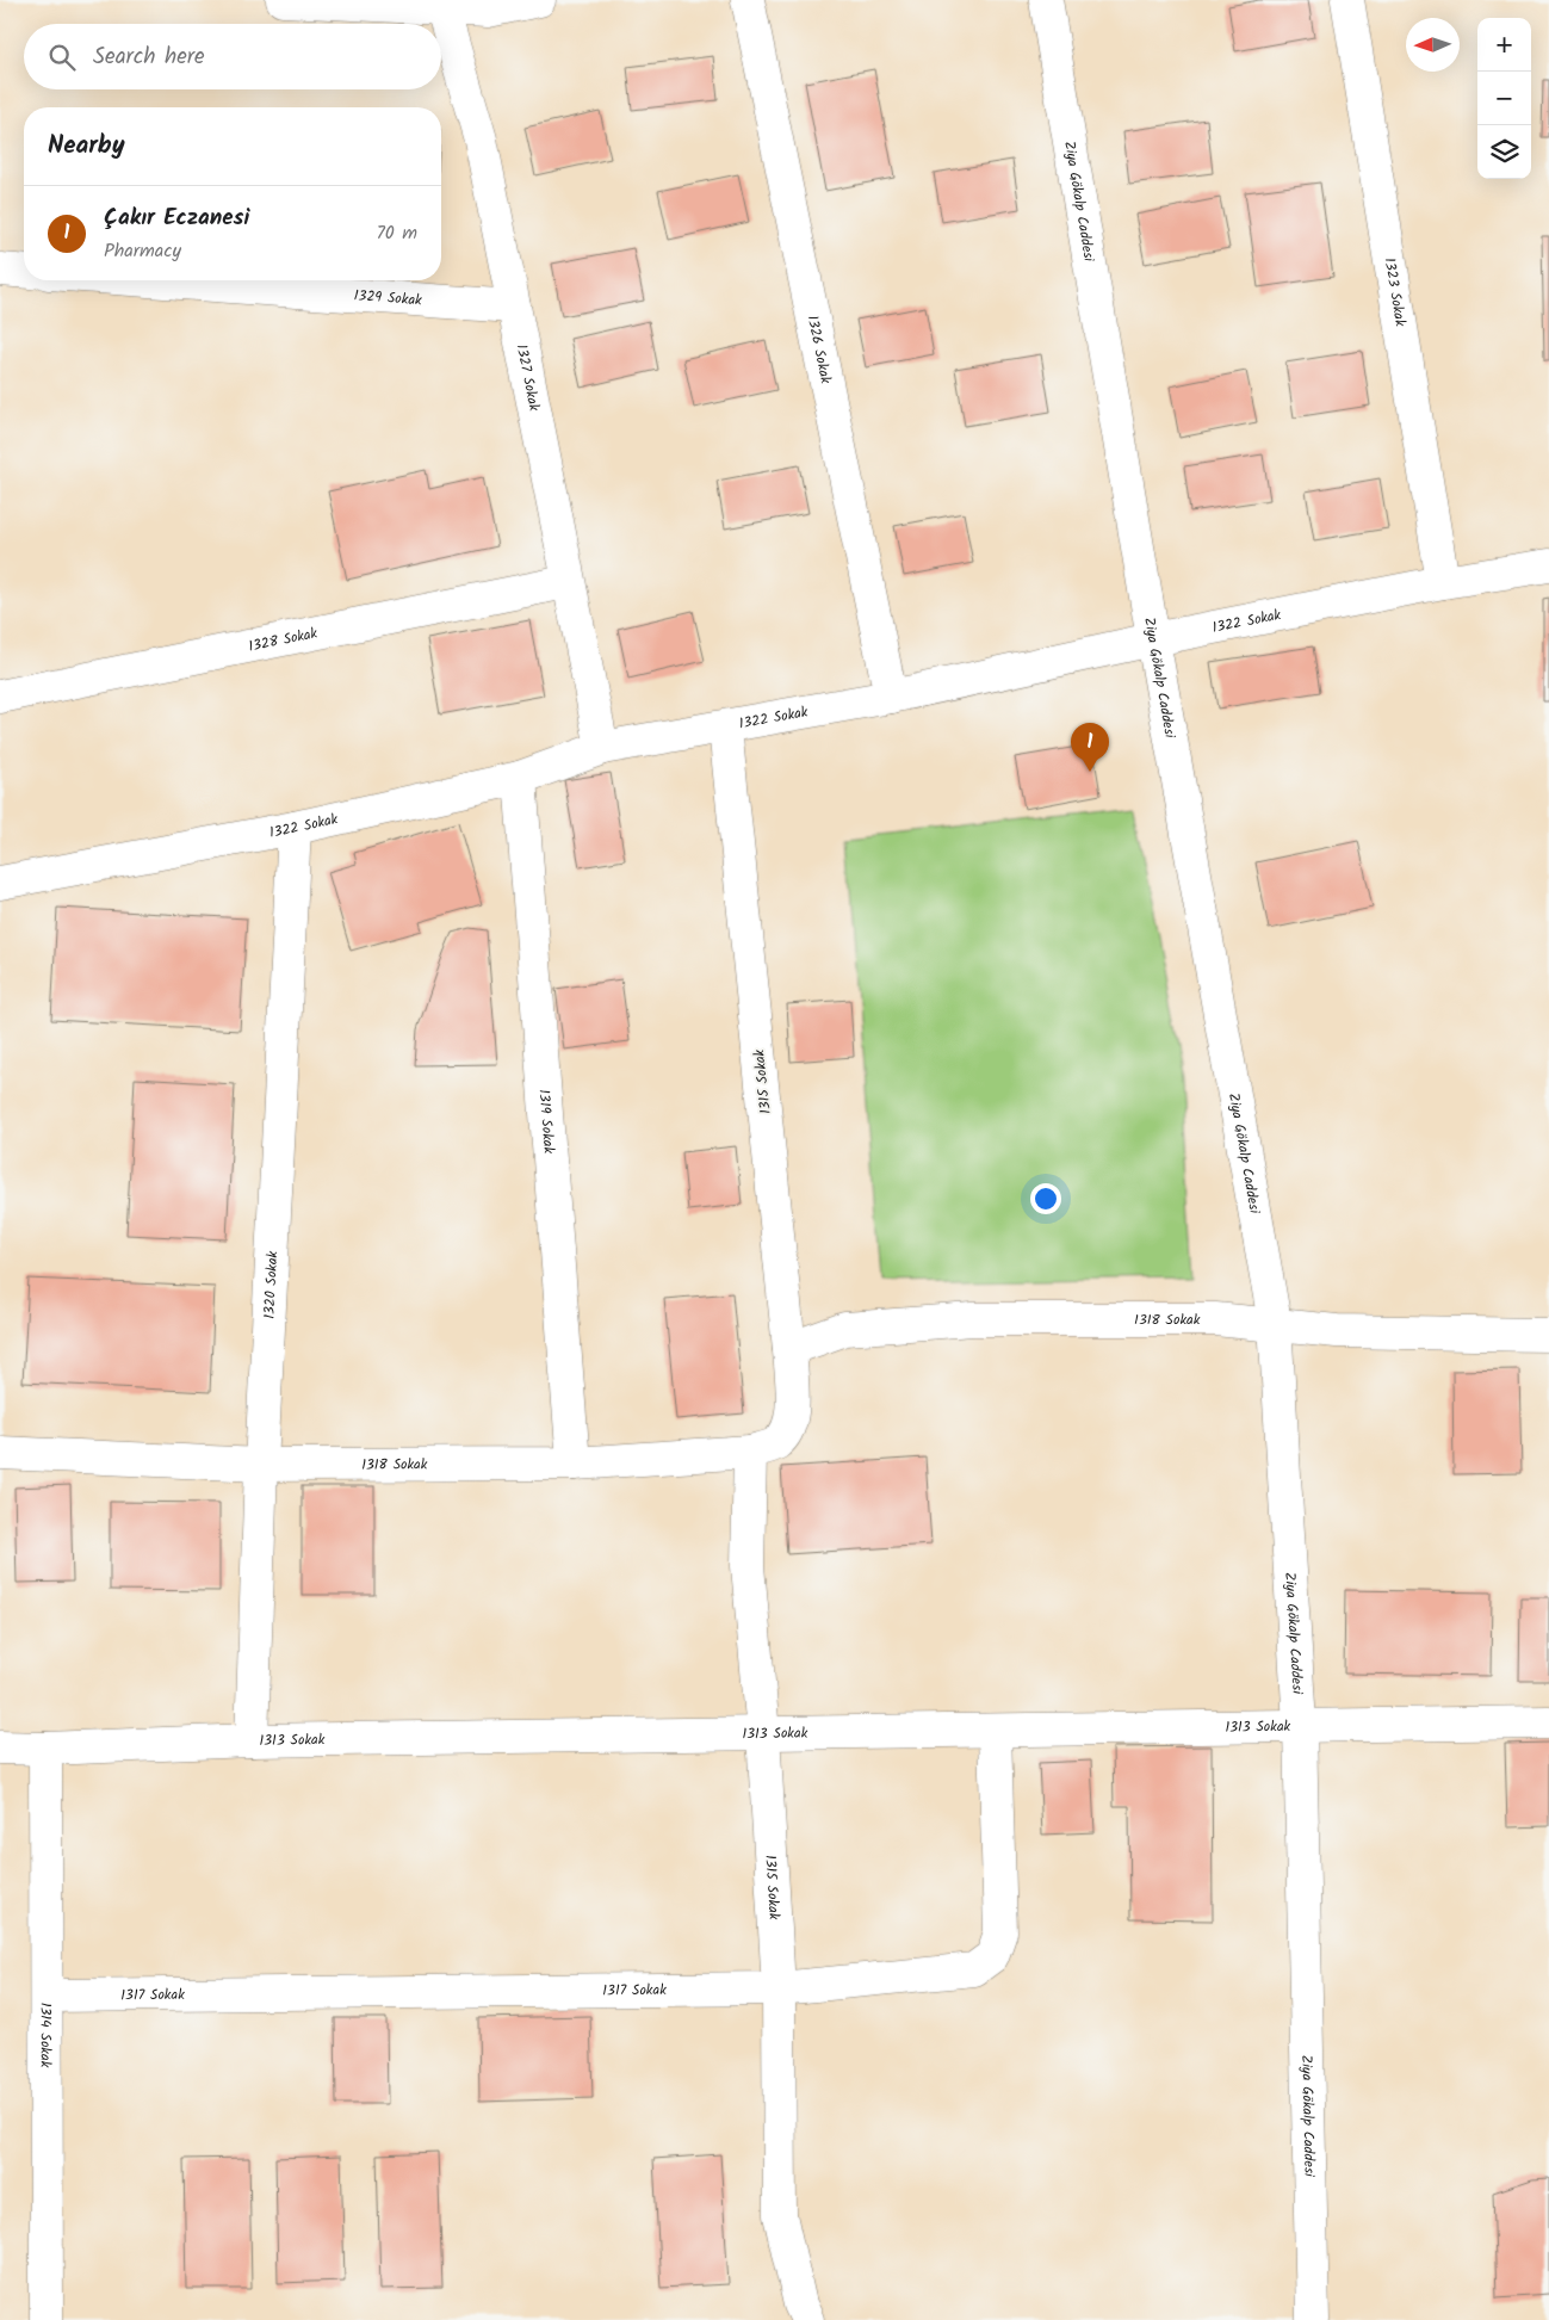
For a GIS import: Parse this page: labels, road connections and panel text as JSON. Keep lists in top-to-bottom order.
{
  "streets": {
    "street": [
      "Ziya Gökalp Caddesi",
      "1323 Sokak",
      "1329 Sokak",
      "1326 Sokak",
      "1327 Sokak",
      "1322 Sokak",
      "1328 Sokak",
      "1315 Sokak",
      "1319 Sokak",
      "1320 Sokak",
      "1318 Sokak",
      "1313 Sokak",
      "1317 Sokak",
      "1314 Sokak"
    ]
  },
  "crossings": [
    ["Ziya Gökalp Caddesi", "1322 Sokak"],
    ["Ziya Gökalp Caddesi", "1318 Sokak"],
    ["Ziya Gökalp Caddesi", "1313 Sokak"],
    ["1323 Sokak", "1322 Sokak"],
    ["1329 Sokak", "1327 Sokak"],
    ["1326 Sokak", "1322 Sokak"],
    ["1327 Sokak", "1322 Sokak"],
    ["1327 Sokak", "1328 Sokak"],
    ["1322 Sokak", "1315 Sokak"],
    ["1322 Sokak", "1319 Sokak"],
    ["1322 Sokak", "1320 Sokak"],
    ["1315 Sokak", "1318 Sokak"],
    ["1315 Sokak", "1313 Sokak"],
    ["1315 Sokak", "1317 Sokak"],
    ["1319 Sokak", "1318 Sokak"],
    ["1320 Sokak", "1318 Sokak"],
    ["1320 Sokak", "1313 Sokak"],
    ["1313 Sokak", "1317 Sokak"],
    ["1313 Sokak", "1314 Sokak"],
    ["1317 Sokak", "1314 Sokak"]
  ],
  "north": "left",
  "page": {
    "map_buttons": ["+", "−"],
    "search": "Search here",
    "heading": "Nearby",
    "list": [
      {
        "mark": "1",
        "name": "Çakır Eczanesi",
        "note": "Pharmacy",
        "value": "70 m"
      }
    ],
    "pins": "1"
  }
}
